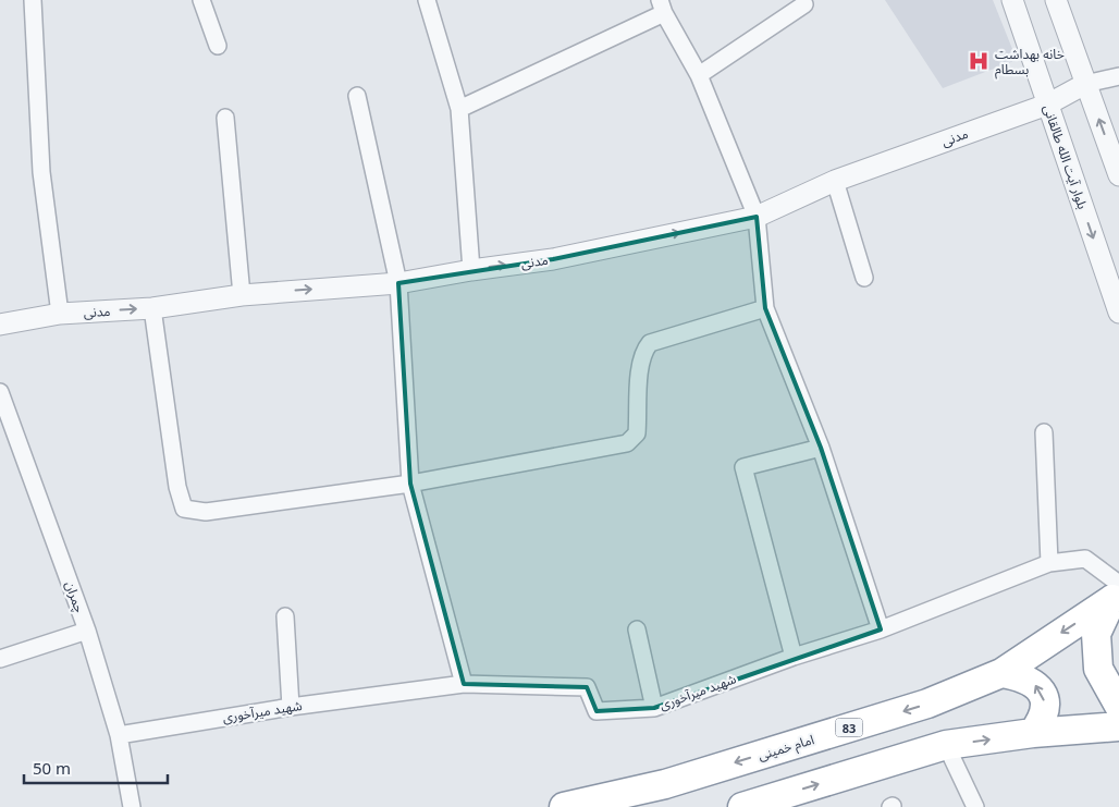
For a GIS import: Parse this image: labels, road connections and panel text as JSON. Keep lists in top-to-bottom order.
{
  "streets": {
    "highway": ["83", "امام خمینی"],
    "street": [
      "مدنی",
      "بلوار آیت الله طالقانی",
      "چمران",
      "شهید میرآخوری"
    ]
  },
  "crossings": [
    ["مدنی", "بلوار آیت الله طالقانی"],
    ["چمران", "شهید میرآخوری"],
    ["شهید میرآخوری", "امام خمینی"]
  ],
  "one_way": ["مدنی"],
  "places": {
    "hospital": ["خانه بهداشت بسطام"]
  },
  "scale_bar": "50 m"
}
